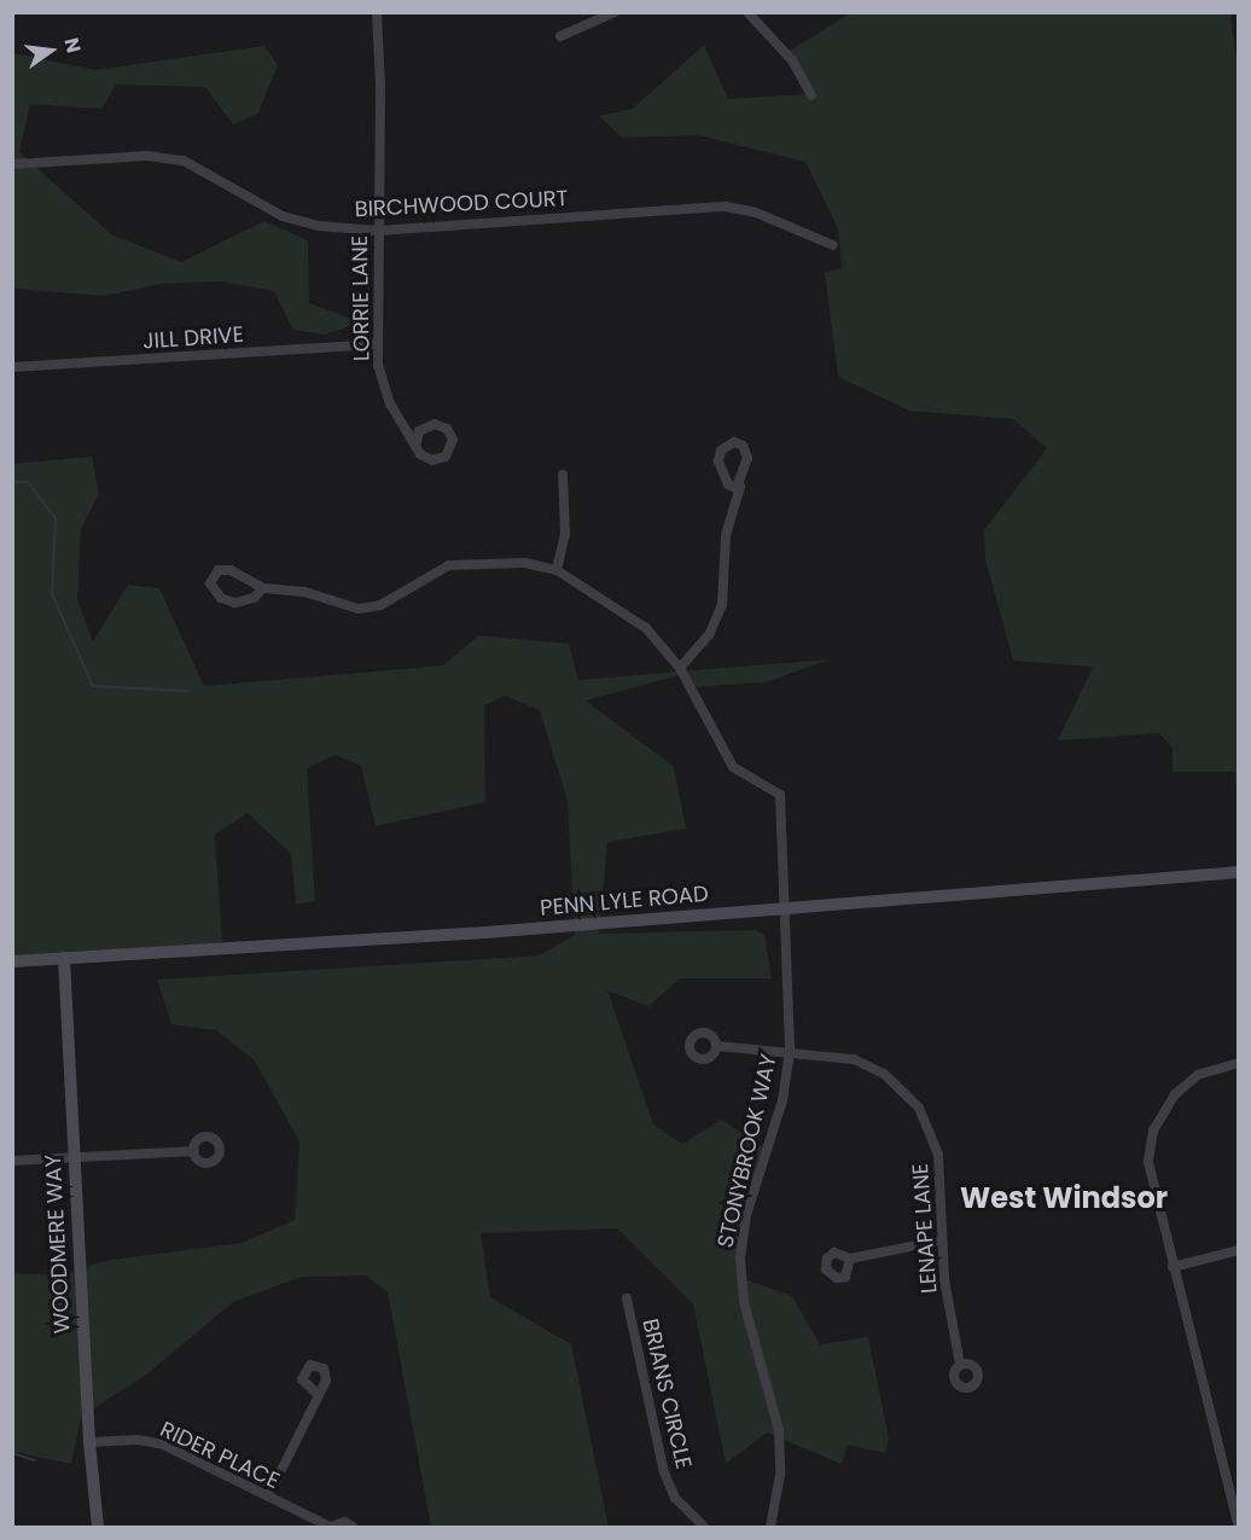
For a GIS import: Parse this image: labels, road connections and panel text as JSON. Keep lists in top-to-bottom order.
{
  "streets": {
    "street": [
      "BIRCHWOOD COURT",
      "LORRIE LANE",
      "JILL DRIVE",
      "PENN LYLE ROAD",
      "STONYBROOK WAY",
      "LENAPE LANE",
      "WOODMERE WAY",
      "BRIANS CIRCLE",
      "RIDER PLACE"
    ]
  },
  "crossings": [
    ["BIRCHWOOD COURT", "LORRIE LANE"],
    ["LORRIE LANE", "JILL DRIVE"],
    ["PENN LYLE ROAD", "STONYBROOK WAY"],
    ["PENN LYLE ROAD", "WOODMERE WAY"],
    ["STONYBROOK WAY", "LENAPE LANE"],
    ["WOODMERE WAY", "RIDER PLACE"]
  ],
  "districts": ["West Windsor"],
  "north": "right"
}
